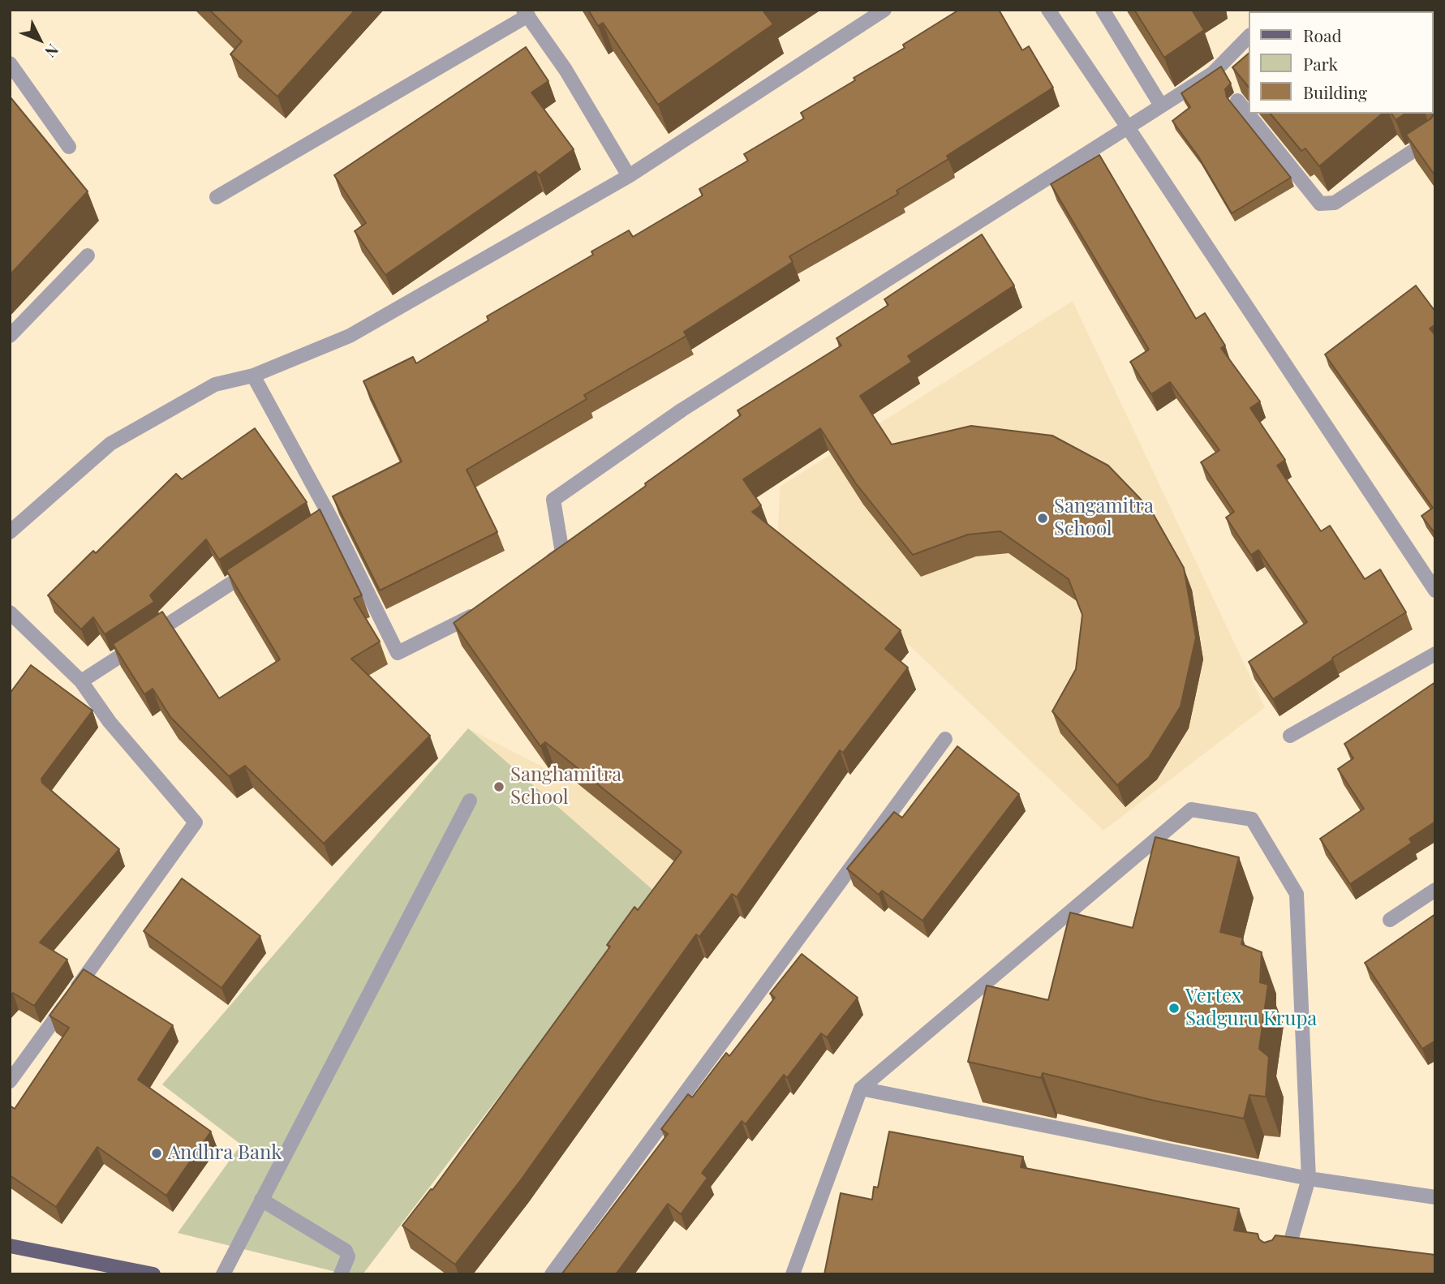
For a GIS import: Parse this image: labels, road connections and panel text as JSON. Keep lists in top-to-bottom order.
{
  "places": [
    "Sangamitra School",
    "Sanghamitra School",
    "Vertex Sadguru Krupa",
    "Andhra Bank"
  ],
  "legend": ["Road", "Park", "Building"],
  "north": "bottom right"
}
